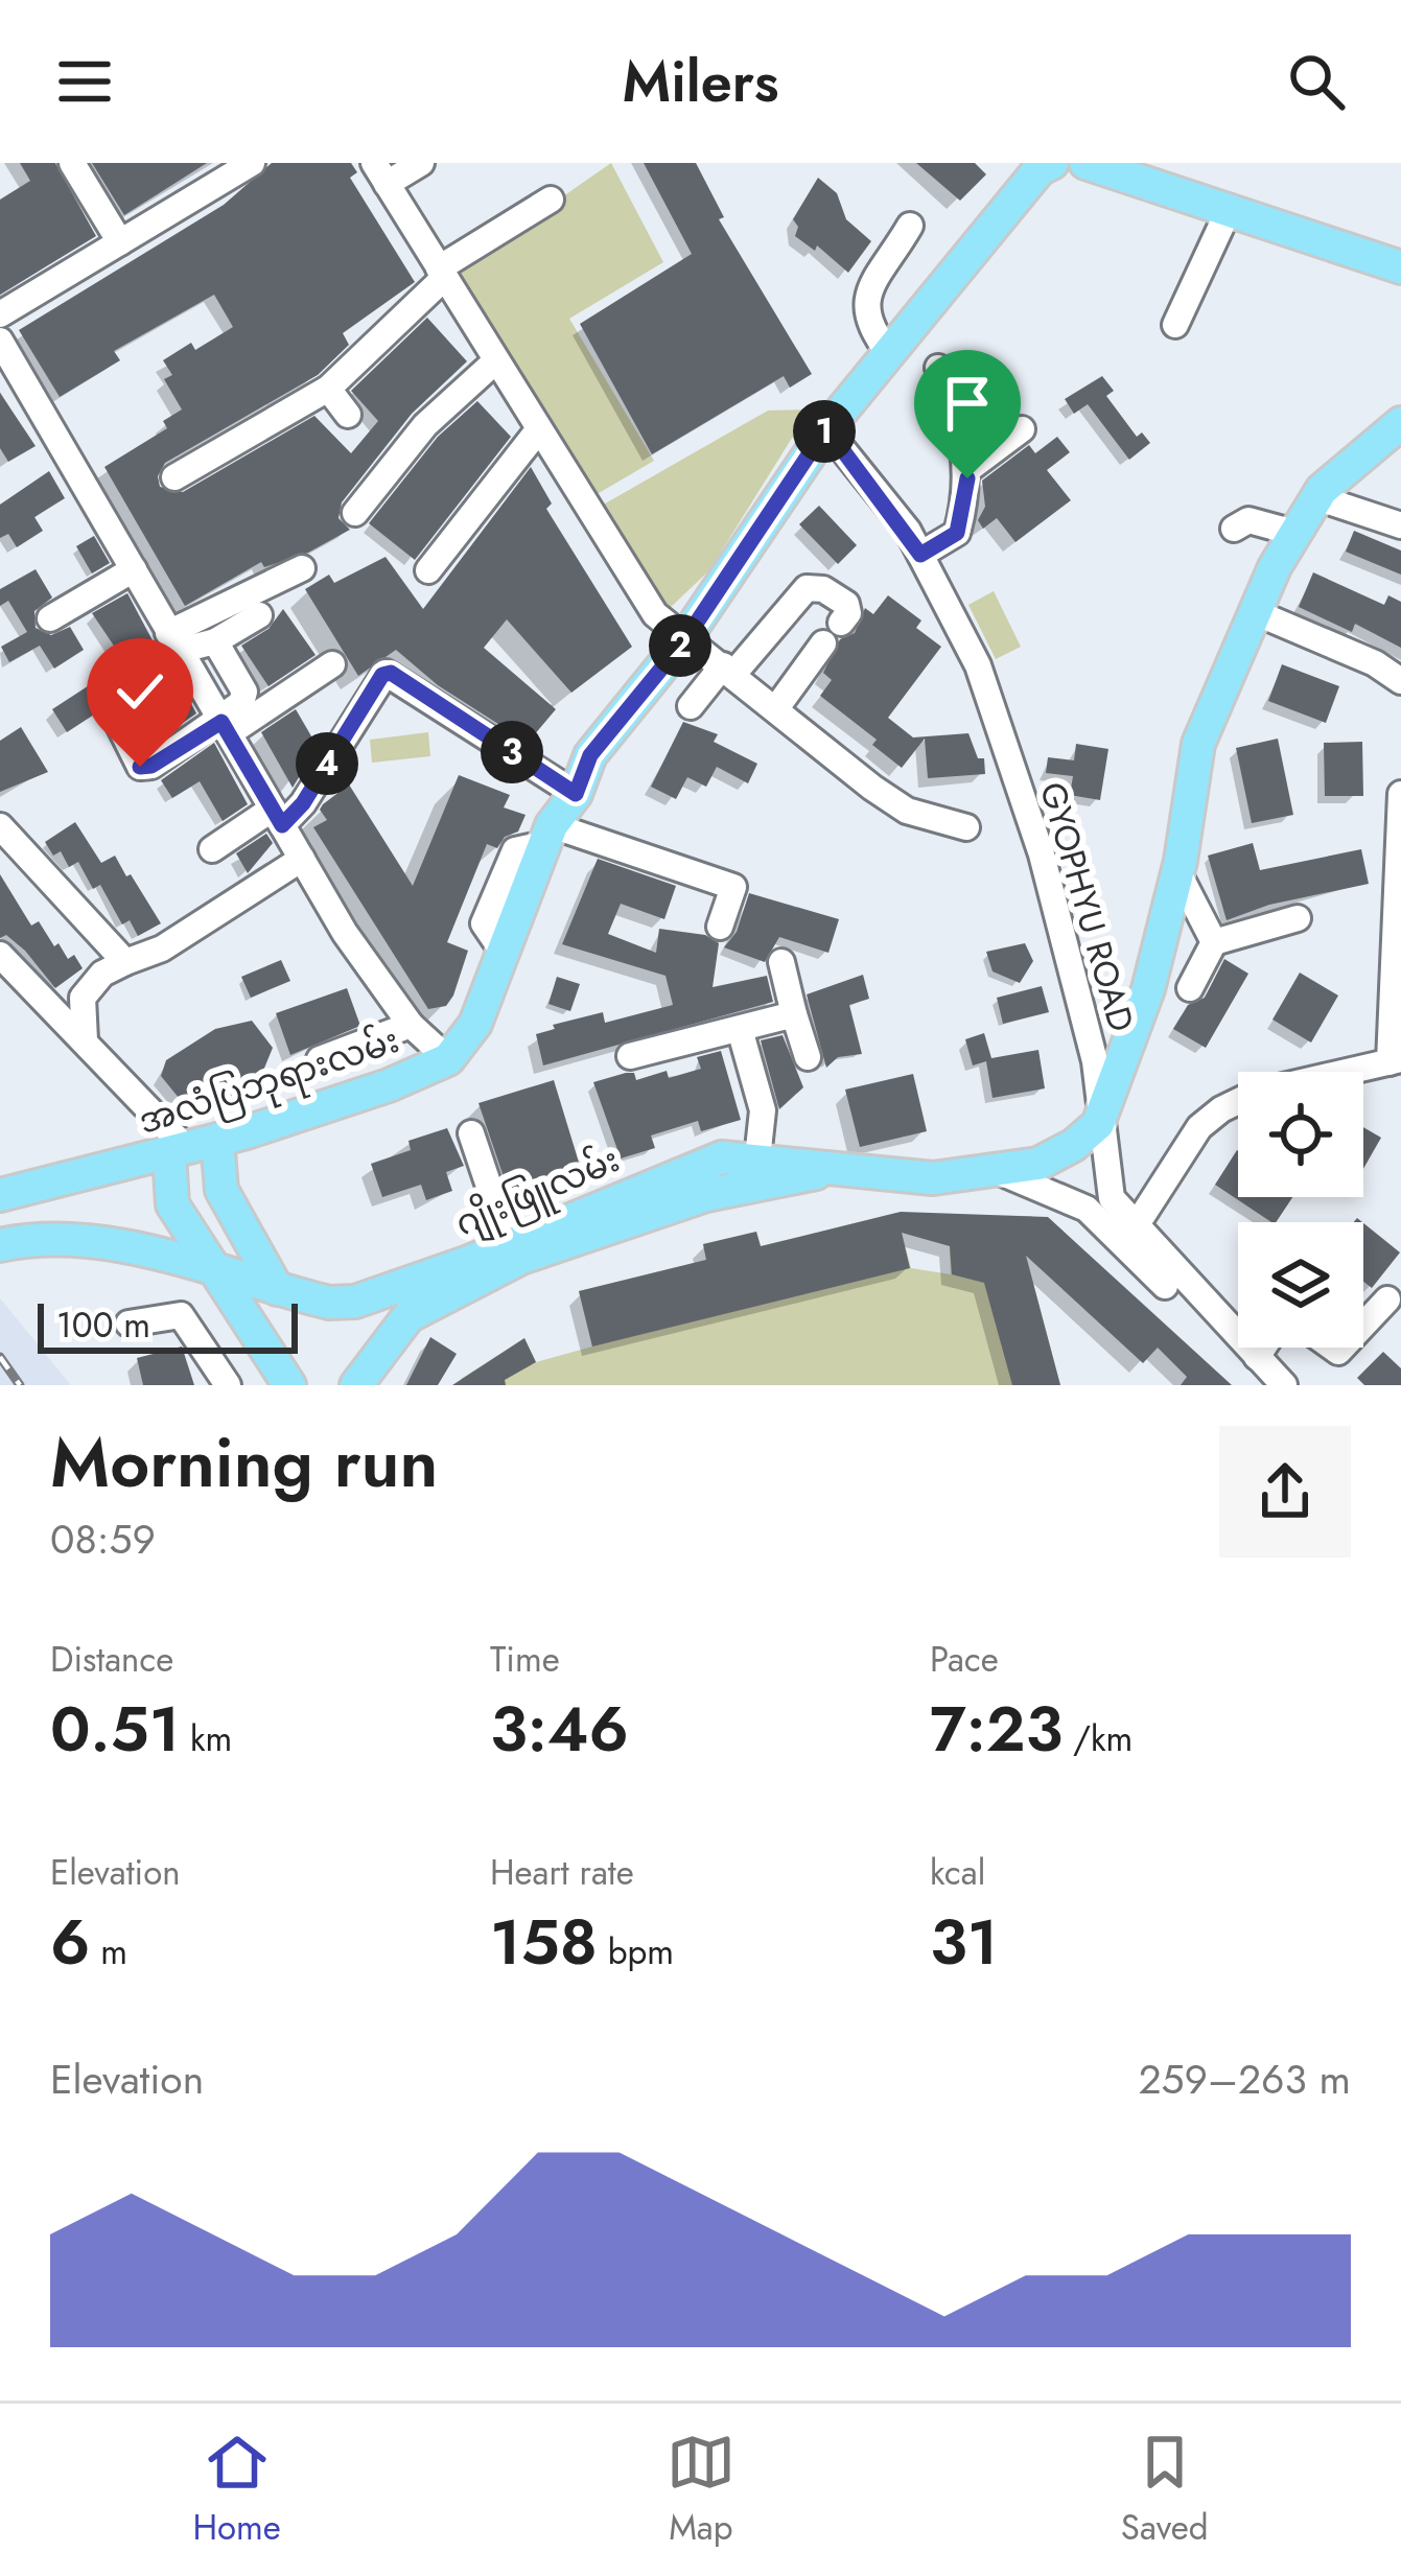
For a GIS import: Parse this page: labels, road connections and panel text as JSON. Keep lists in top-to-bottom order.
{
  "streets": {
    "main road": ["အလံပြဘုရားလမ်း", "ဂျိုးဖြူလမ်း"],
    "street": ["GYOPHYU ROAD"]
  },
  "crossings": [
    ["GYOPHYU ROAD", "အလံပြဘုရားလမ်း"],
    ["GYOPHYU ROAD", "ဂျိုးဖြူလမ်း"]
  ],
  "scale_bar": "100 m",
  "page": {
    "header": "Milers",
    "pins": [
      "1",
      "2",
      "3",
      "4"
    ],
    "scale": "100 m",
    "heading": ["Morning run", "08:59"],
    "stats": [
      ["Distance", "0.51 km"],
      ["Time", "3:46"],
      ["Pace", "7:23 /km"],
      ["Elevation", "6 m"],
      ["Heart rate", "158 bpm"],
      ["kcal", "31"]
    ],
    "chart": ["Elevation", "259–263 m"],
    "tabs": ["Home", "Map", "Saved"]
  }
}
